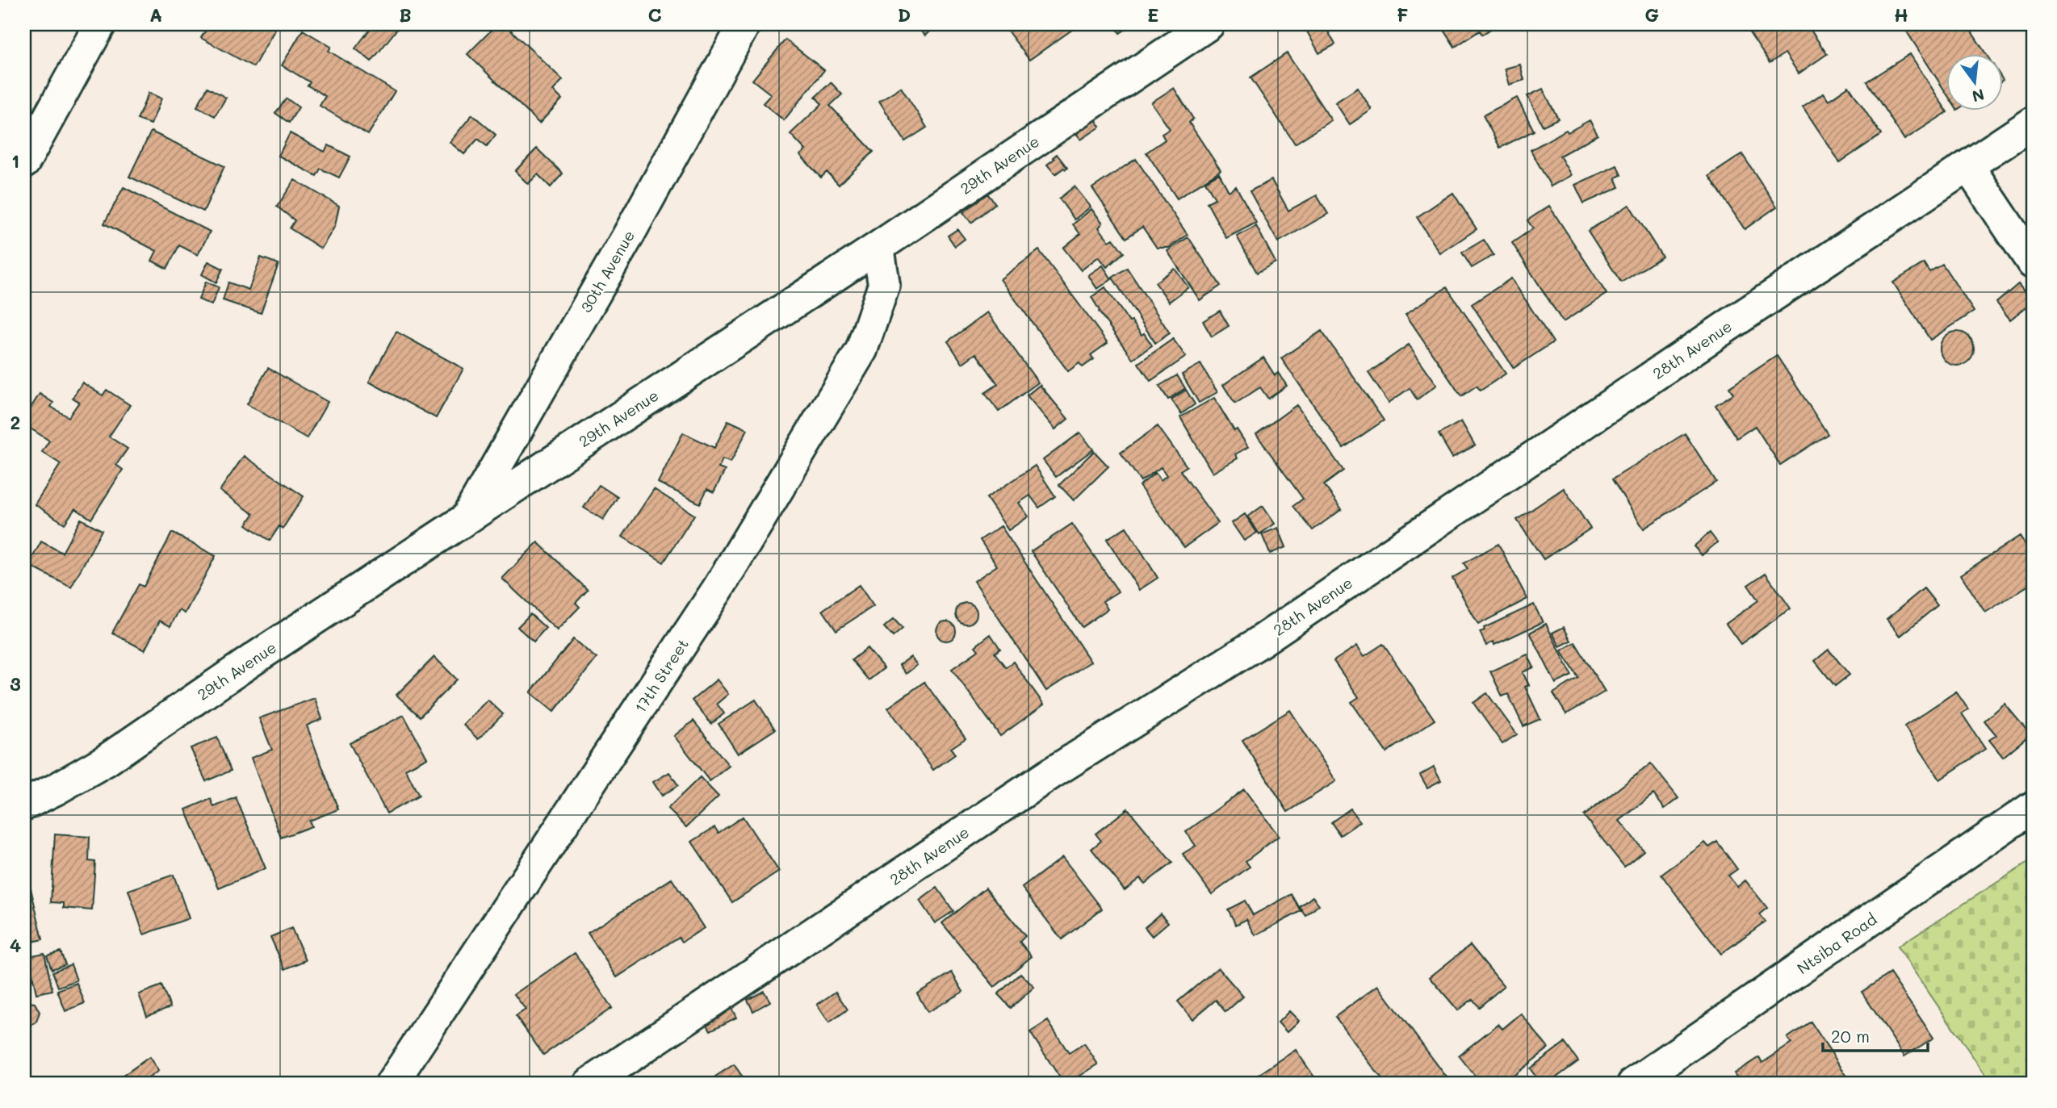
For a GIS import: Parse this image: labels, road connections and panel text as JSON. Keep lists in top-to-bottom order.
{
  "streets": {
    "street": [
      "29th Avenue",
      "30th Avenue",
      "28th Avenue",
      "17th Street",
      "Ntsiba Road"
    ]
  },
  "crossings": [
    ["29th Avenue", "30th Avenue"],
    ["29th Avenue", "17th Street"]
  ],
  "scale_bar": "20 m",
  "north": "bottom",
  "grid": {
    "columns": [
      "A",
      "B",
      "C",
      "D",
      "E",
      "F",
      "G",
      "H"
    ],
    "rows": [
      "1",
      "2",
      "3",
      "4"
    ]
  }
}
